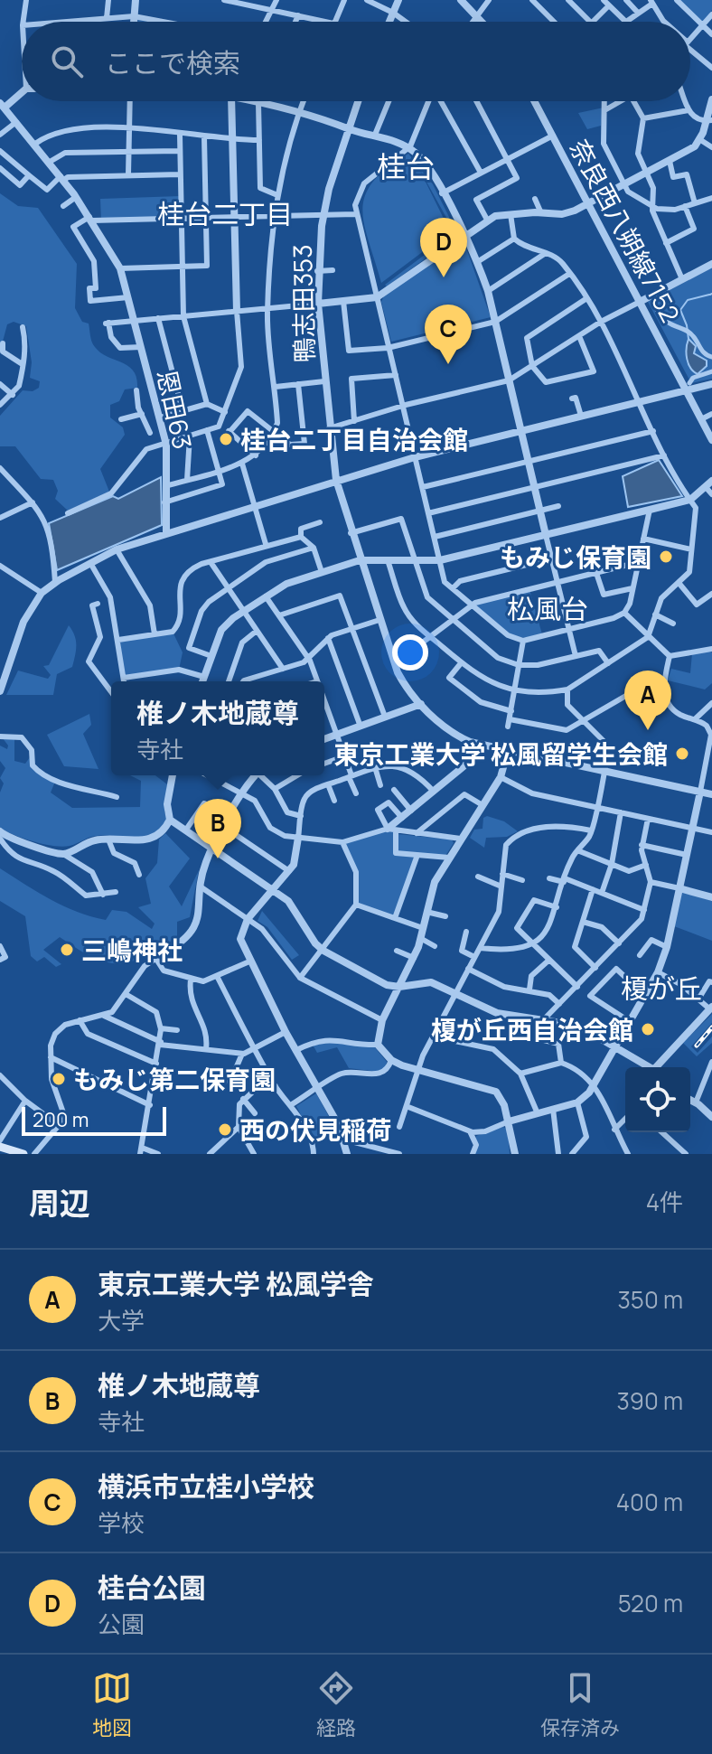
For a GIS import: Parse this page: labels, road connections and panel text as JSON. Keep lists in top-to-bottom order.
{
  "streets": {
    "street": ["奈良西八朔線7152", "鴨志田353", "恩田63"]
  },
  "districts": [
    "桂台",
    "桂台二丁目",
    "松風台",
    "榎が丘"
  ],
  "places": [
    "桂台二丁目自治会館",
    "もみじ保育園",
    "東京工業大学 松風留学生会館",
    "三嶋神社",
    "榎が丘西自治会館",
    "もみじ第二保育園",
    "西の伏見稲荷"
  ],
  "scale_bar": "200 m",
  "page": {
    "search": "ここで検索",
    "pins": [
      "D",
      "C",
      "A",
      "B"
    ],
    "popup": ["椎ノ木地蔵尊", "寺社"],
    "scale": "200 m",
    "heading": ["周辺", "4件"],
    "list": [
      {
        "mark": "A",
        "name": "東京工業大学 松風学舎",
        "note": "大学",
        "value": "350 m"
      },
      {
        "mark": "B",
        "name": "椎ノ木地蔵尊",
        "note": "寺社",
        "value": "390 m"
      },
      {
        "mark": "C",
        "name": "横浜市立桂小学校",
        "note": "学校",
        "value": "400 m"
      },
      {
        "mark": "D",
        "name": "桂台公園",
        "note": "公園",
        "value": "520 m"
      }
    ],
    "nav": ["地図", "経路", "保存済み"]
  }
}
